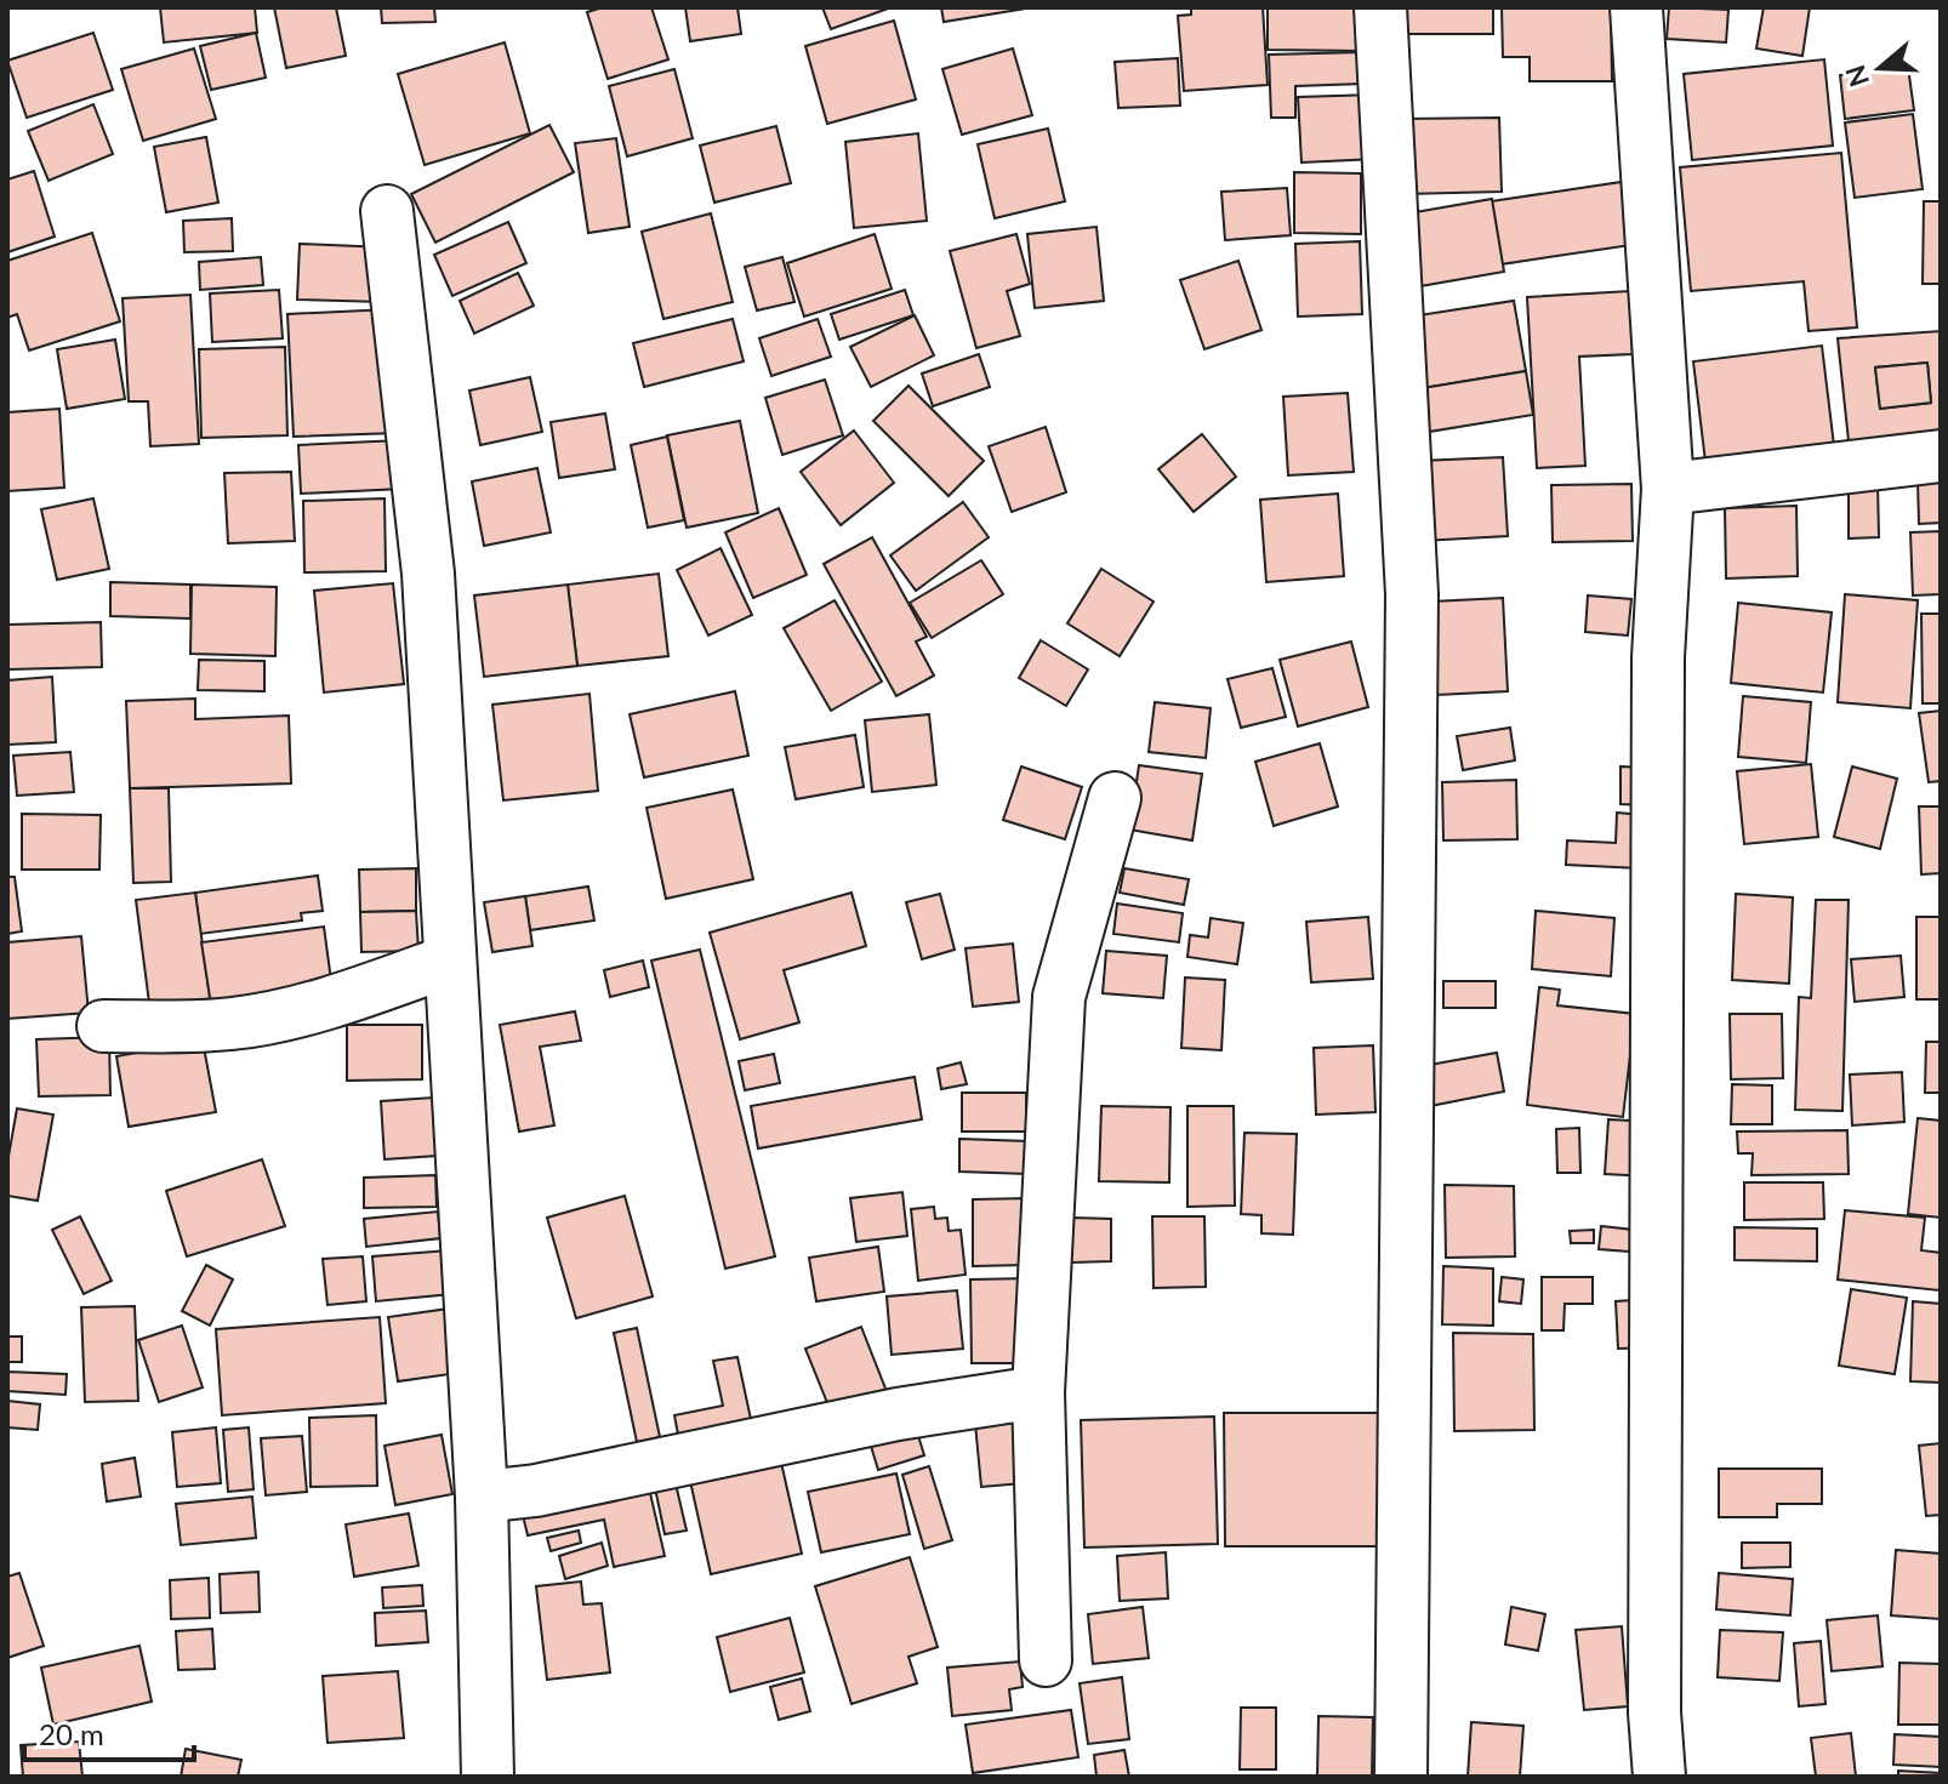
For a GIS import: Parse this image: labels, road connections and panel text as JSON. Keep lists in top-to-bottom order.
{
  "scale_bar": "20 m",
  "north": "left"
}
